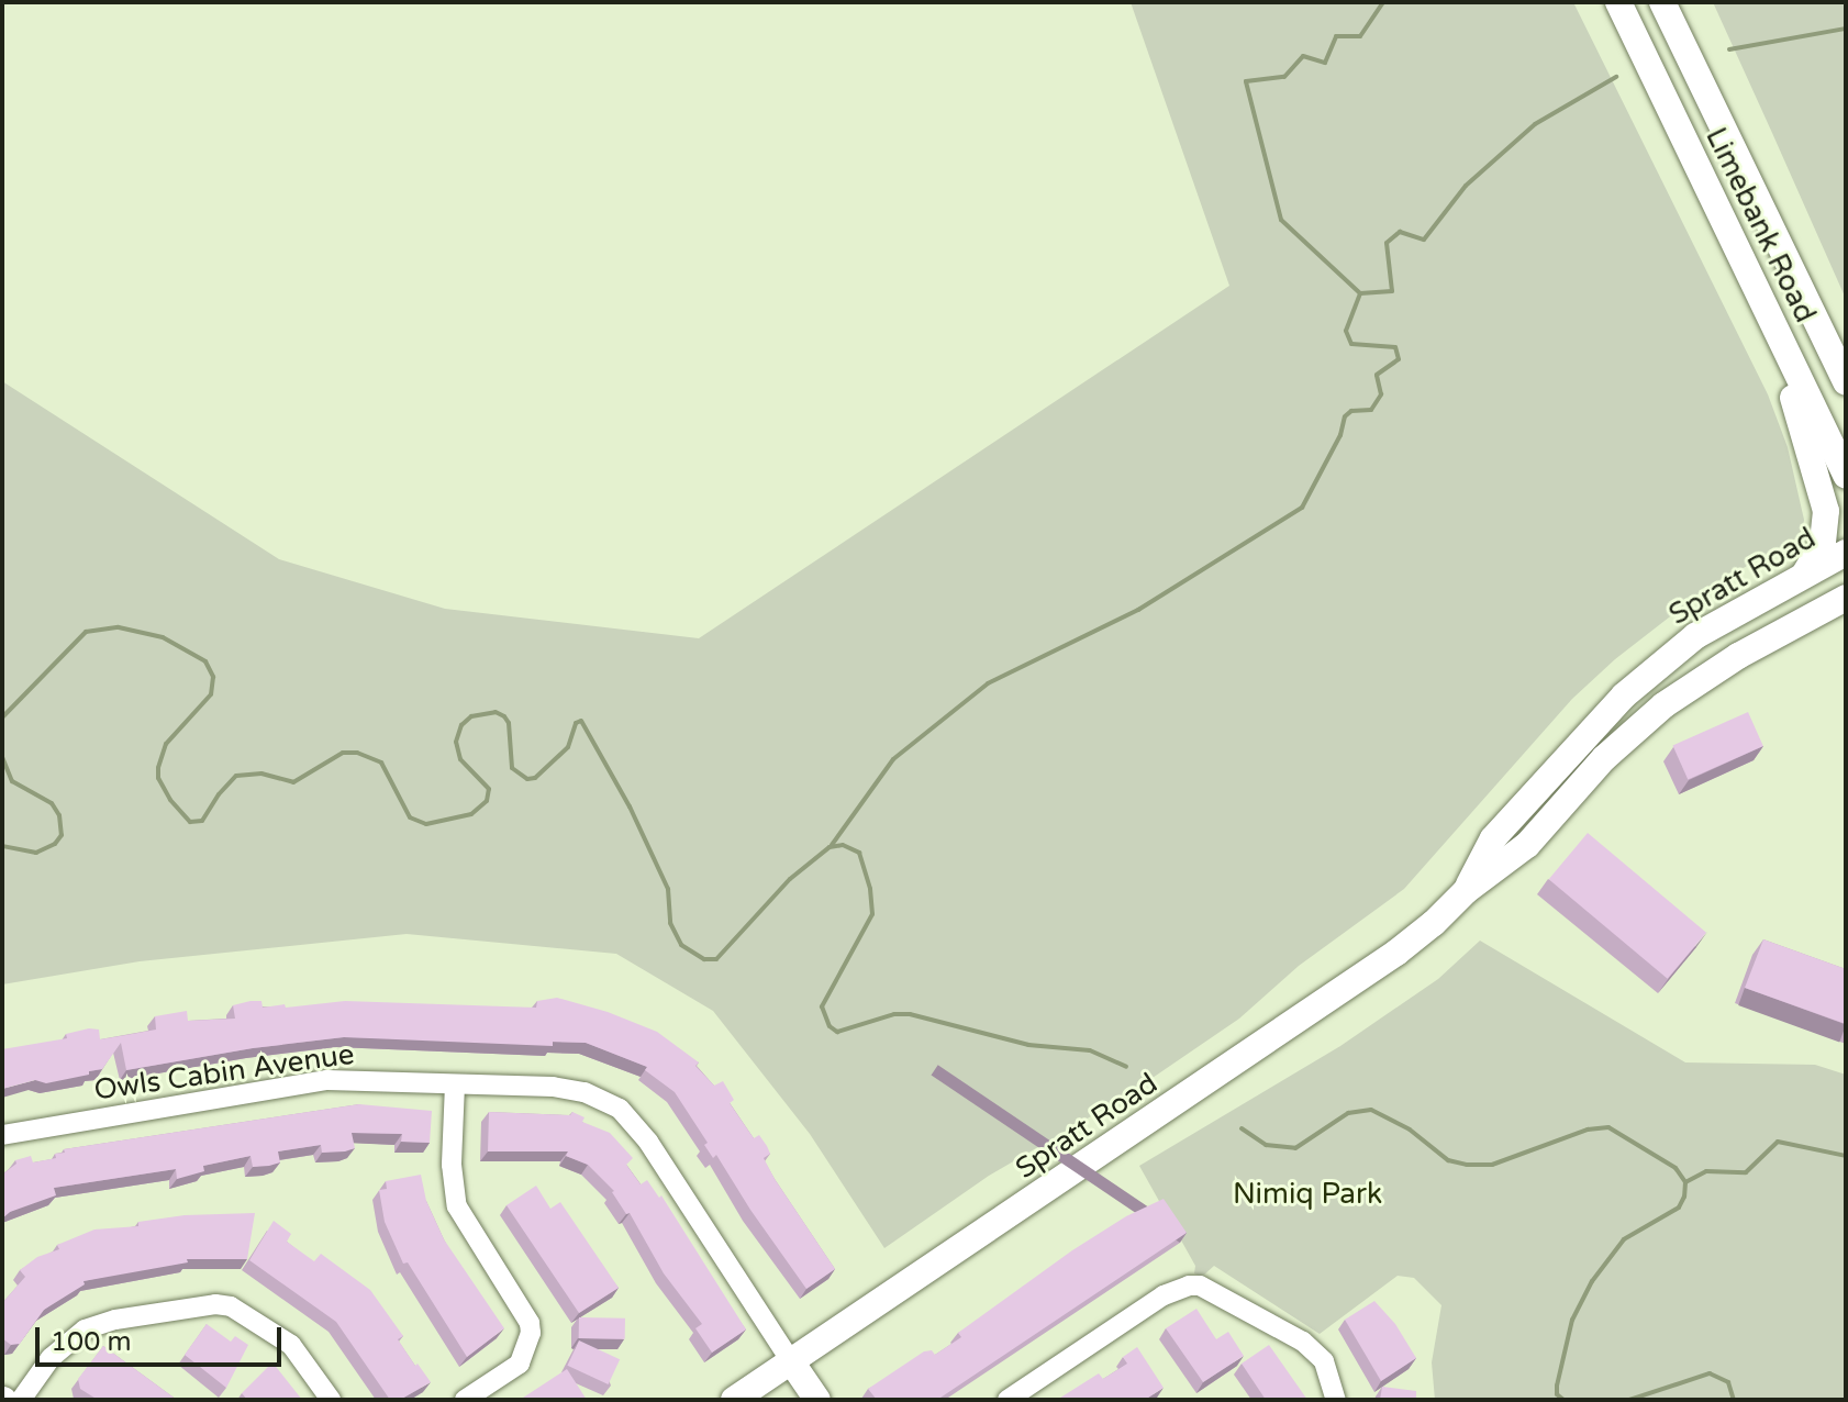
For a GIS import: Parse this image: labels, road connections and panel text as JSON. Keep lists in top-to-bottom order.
{
  "streets": {
    "street": ["Limebank Road", "Spratt Road", "Owls Cabin Avenue"]
  },
  "crossings": [
    ["Spratt Road", "Owls Cabin Avenue"]
  ],
  "parks": ["Nimiq Park"],
  "scale_bar": "100 m"
}
